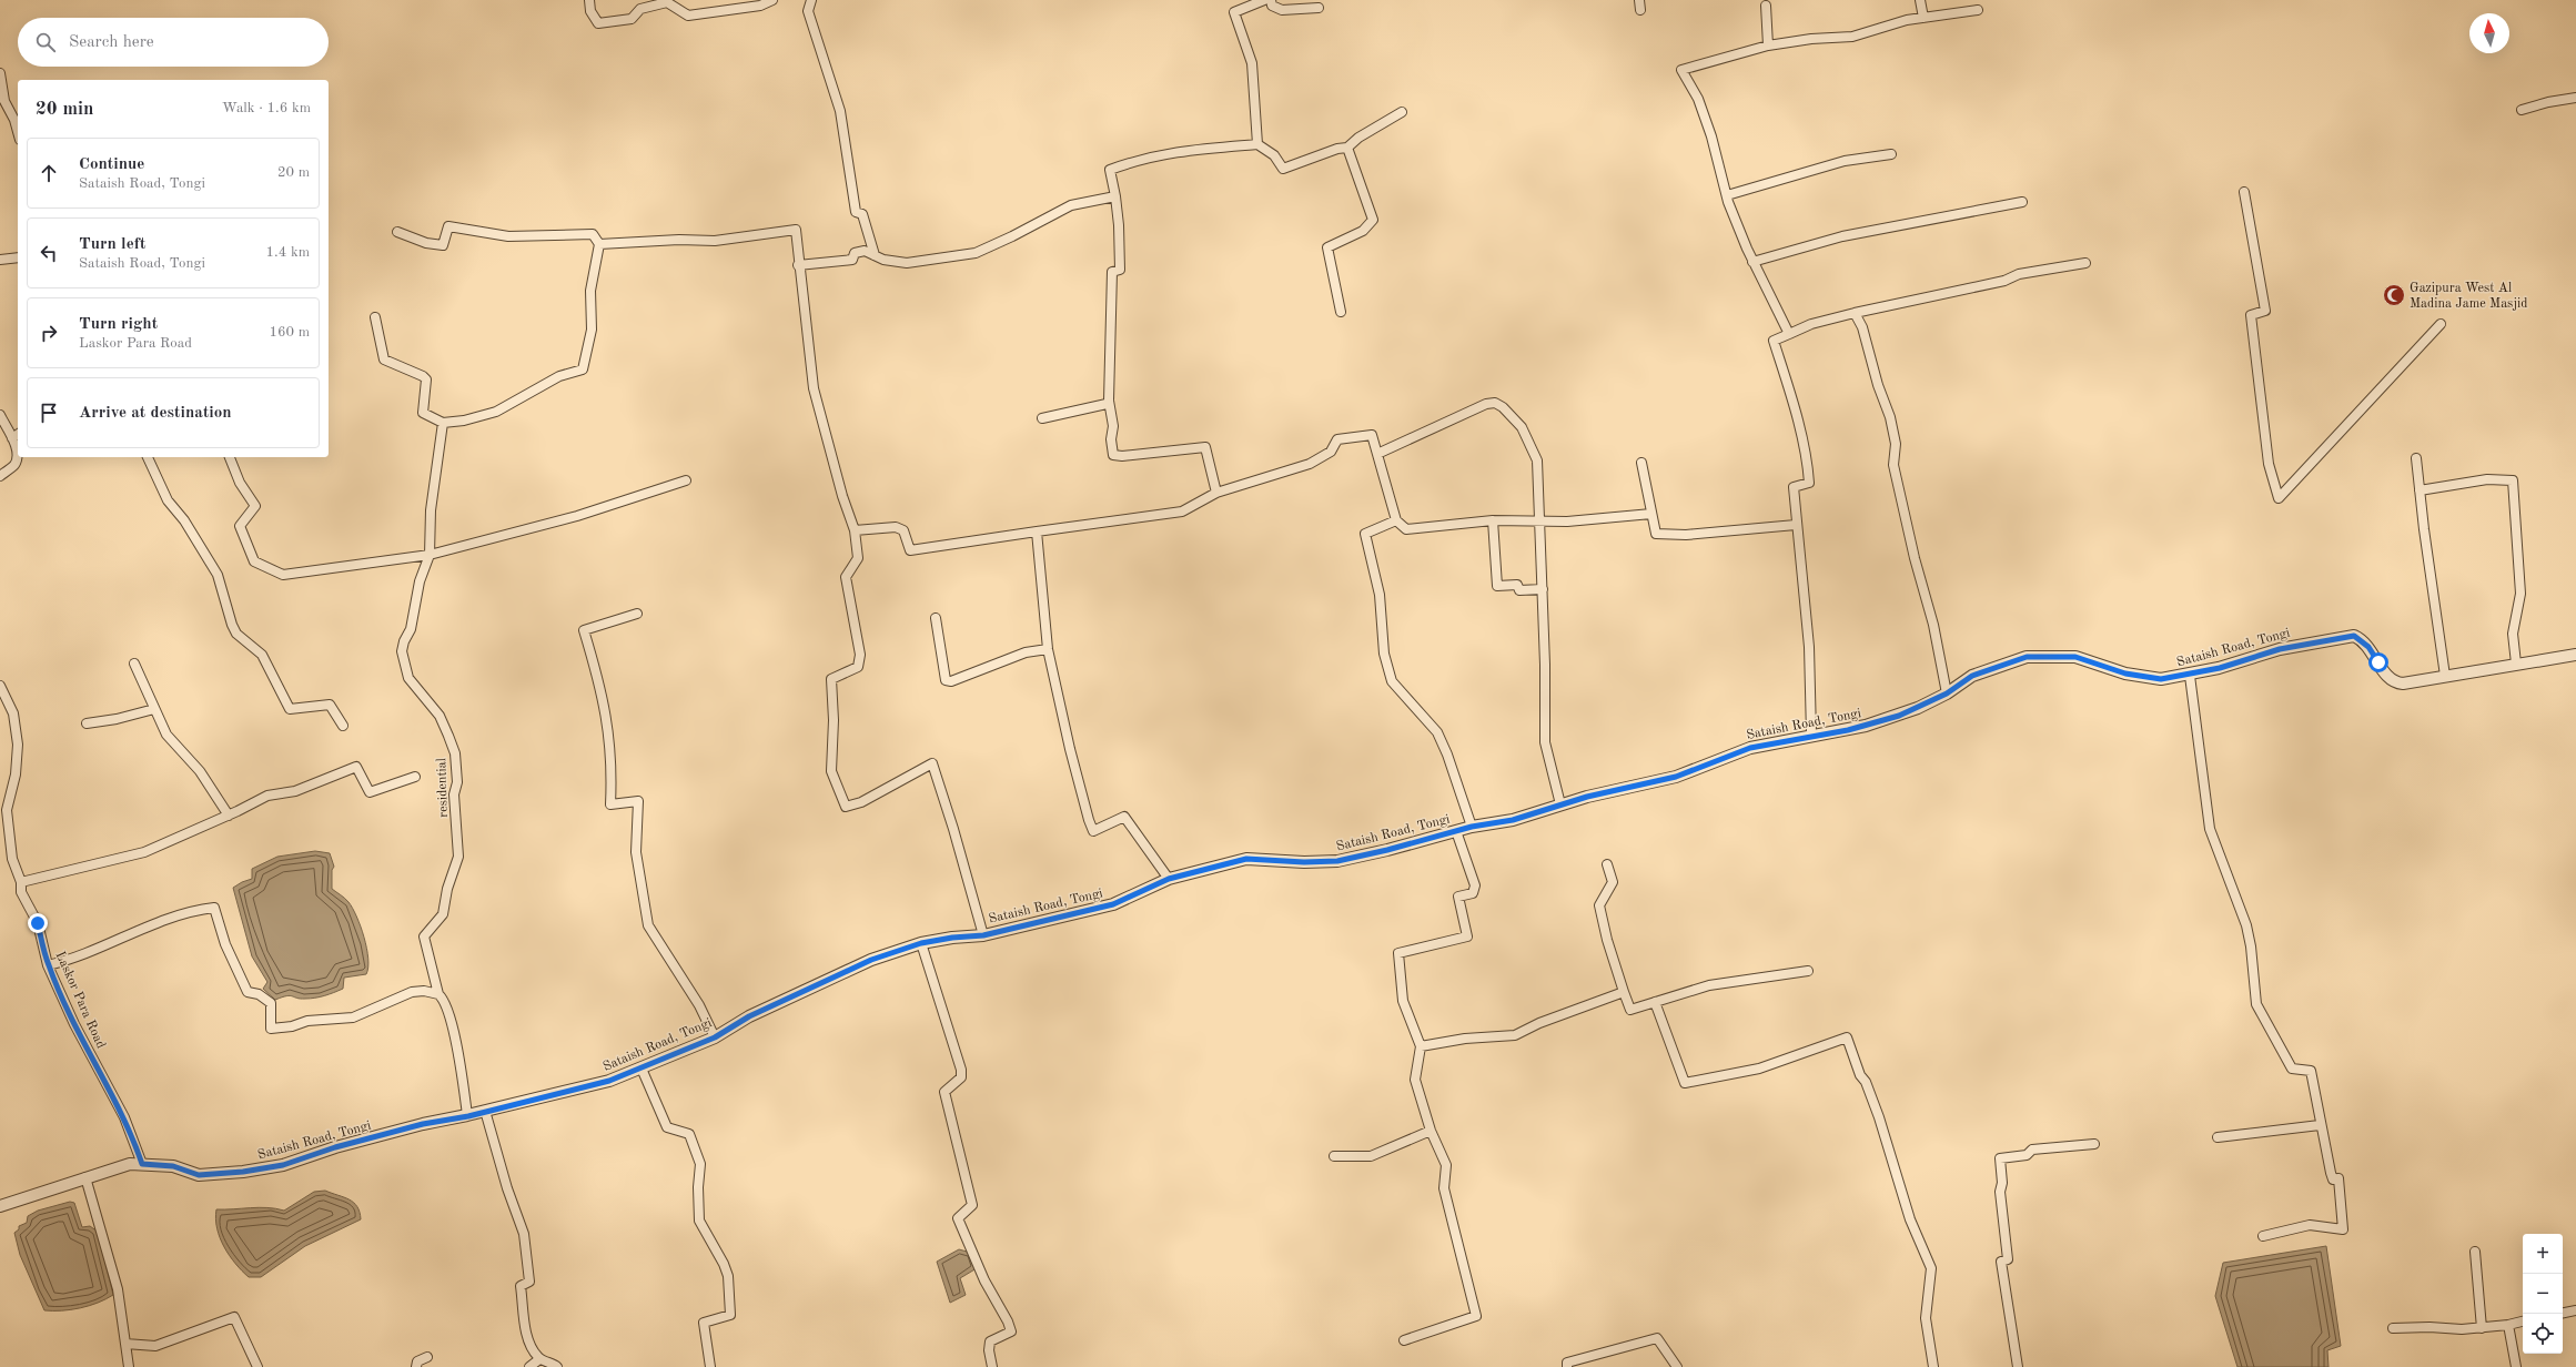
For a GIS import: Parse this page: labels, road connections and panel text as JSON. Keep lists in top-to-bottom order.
{
  "streets": {
    "street": ["Sataish Road, Tongi", "residential", "Laskor Para Road"]
  },
  "crossings": [
    ["Sataish Road, Tongi", "residential"],
    ["Sataish Road, Tongi", "Laskor Para Road"]
  ],
  "places": {
    "mosque": ["Gazipura West Al Madina Jame Masjid"]
  },
  "north": "top",
  "page": {
    "search": "Search here",
    "heading": ["20 min", "Walk · 1.6 km"],
    "list": [
      ["Continue", "Sataish Road, Tongi", "20 m"],
      ["Turn left", "Sataish Road, Tongi", "1.4 km"],
      ["Turn right", "Laskor Para Road", "160 m"],
      "Arrive at destination"
    ],
    "map_buttons": ["+", "−"]
  }
}
